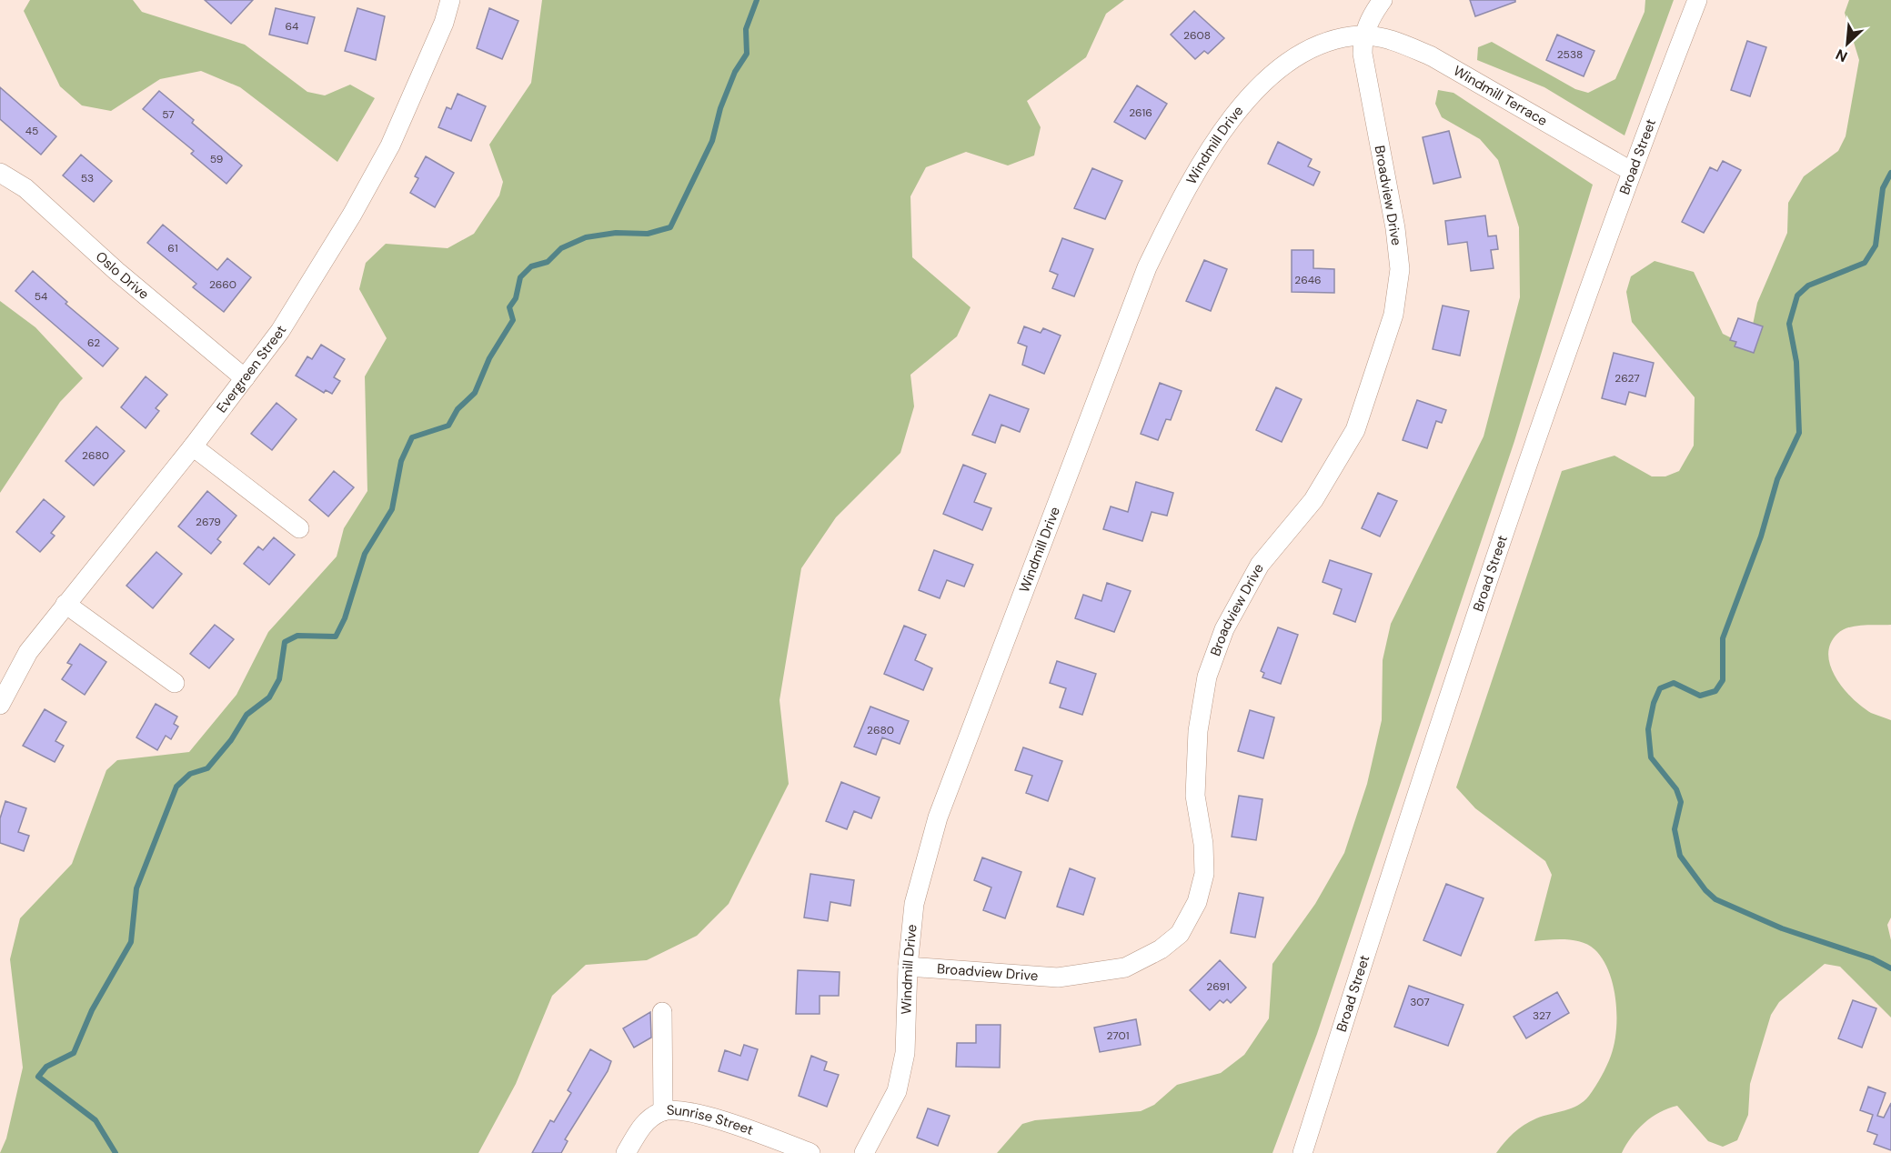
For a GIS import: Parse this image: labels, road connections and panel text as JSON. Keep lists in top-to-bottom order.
{
  "streets": {
    "street": [
      "Windmill Terrace",
      "Windmill Drive",
      "Broad Street",
      "Broadview Drive",
      "Oslo Drive",
      "Evergreen Street",
      "Sunrise Street"
    ]
  },
  "crossings": [
    ["Windmill Terrace", "Windmill Drive"],
    ["Windmill Terrace", "Broad Street"],
    ["Windmill Terrace", "Broadview Drive"],
    ["Windmill Drive", "Broadview Drive"],
    ["Oslo Drive", "Evergreen Street"]
  ],
  "house_numbers": [
    "64",
    "2608",
    "2538",
    "2616",
    "57",
    "45",
    "59",
    "53",
    "61",
    "2646",
    "2660",
    "54",
    "62",
    "2627",
    "2680",
    "2679",
    "2680",
    "2691",
    "307",
    "327",
    "2701"
  ],
  "north": "bottom left"
}
